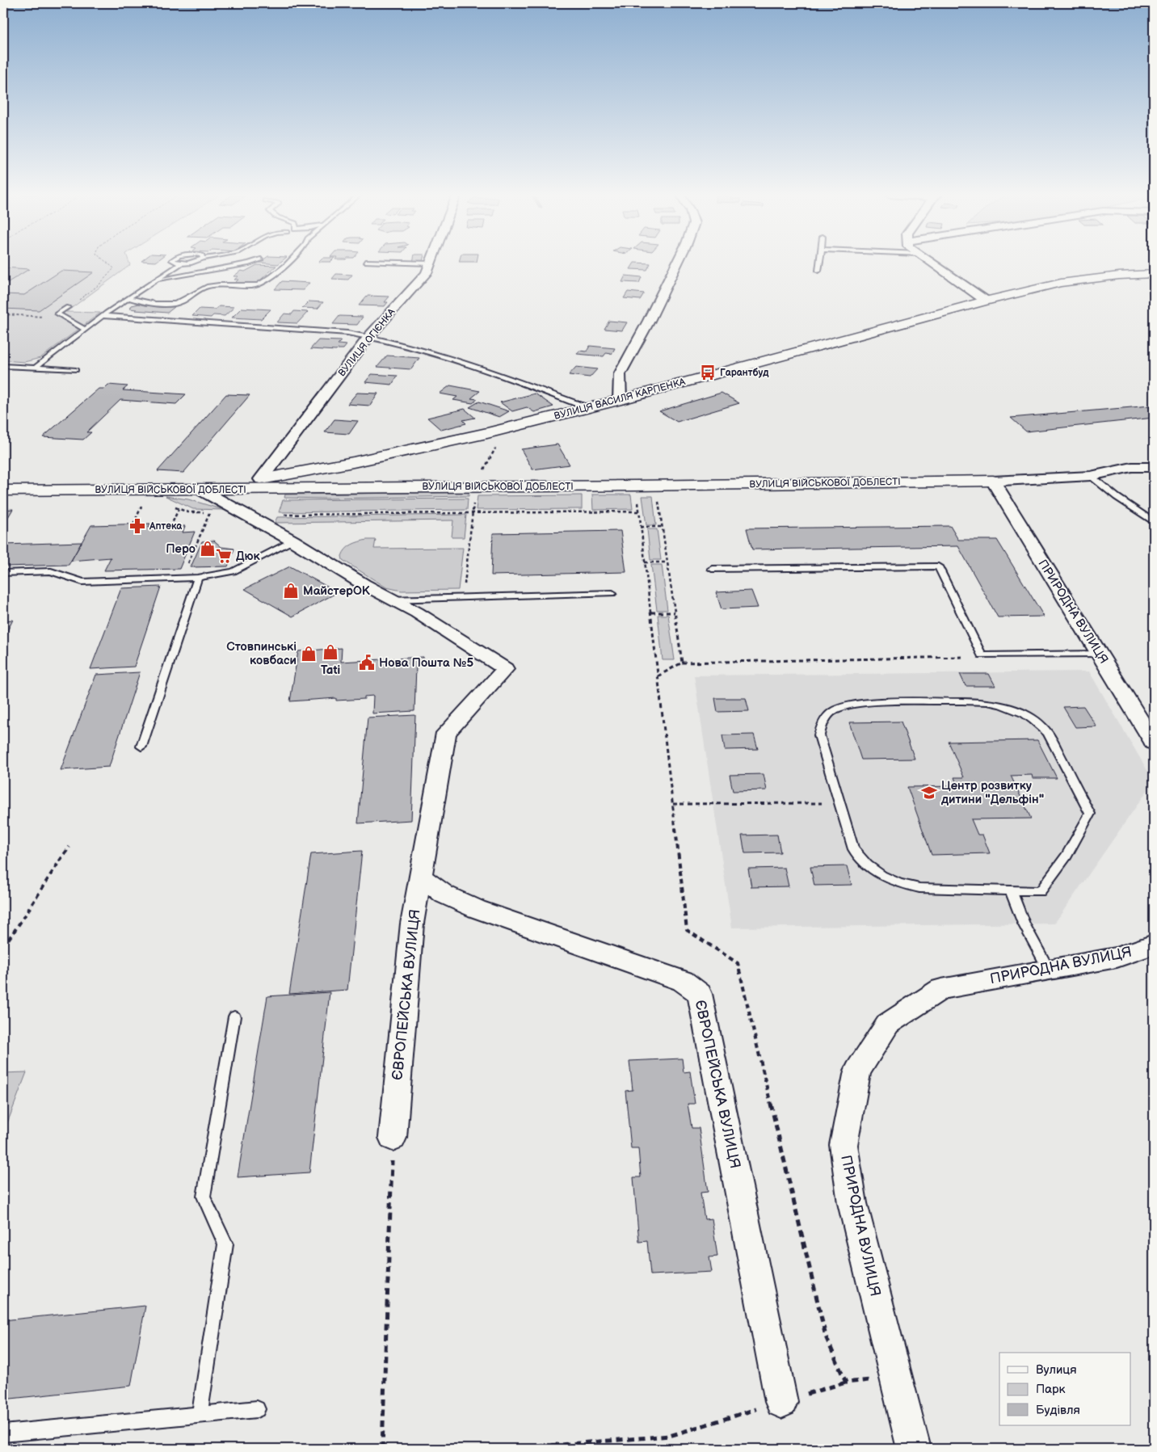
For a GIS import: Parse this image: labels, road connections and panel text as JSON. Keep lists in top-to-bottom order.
{
  "streets": {
    "street": [
      "ВУЛИЦЯ ОГІЄНКА",
      "ВУЛИЦЯ ВАСИЛЯ КАРПЕНКА",
      "ВУЛИЦЯ ВІЙСЬКОВОЇ ДОБЛЕСТІ",
      "ПРИРОДНА ВУЛИЦЯ",
      "ЄВРОПЕЙСЬКА ВУЛИЦЯ"
    ]
  },
  "crossings": [
    ["ВУЛИЦЯ ОГІЄНКА", "ВУЛИЦЯ ВАСИЛЯ КАРПЕНКА"],
    ["ВУЛИЦЯ ВАСИЛЯ КАРПЕНКА", "ВУЛИЦЯ ВІЙСЬКОВОЇ ДОБЛЕСТІ"],
    ["ВУЛИЦЯ ВАСИЛЯ КАРПЕНКА", "ЄВРОПЕЙСЬКА ВУЛИЦЯ"],
    ["ВУЛИЦЯ ВІЙСЬКОВОЇ ДОБЛЕСТІ", "ПРИРОДНА ВУЛИЦЯ"],
    ["ВУЛИЦЯ ВІЙСЬКОВОЇ ДОБЛЕСТІ", "ЄВРОПЕЙСЬКА ВУЛИЦЯ"]
  ],
  "places": {
    "bus stop": ["Гарантбуд"],
    "pharmacy": ["Аптека"],
    "shop": [
      "Перо",
      "МайстерОК",
      "Tati",
      "Стовпинські ковбаси"
    ],
    "supermarket": ["Дюк"],
    "public building": ["Нова Пошта №5"],
    "school or university": ["Центр розвитку дитини \"Дельфін\""]
  },
  "legend": ["Вулиця", "Парк", "Будівля"]
}
